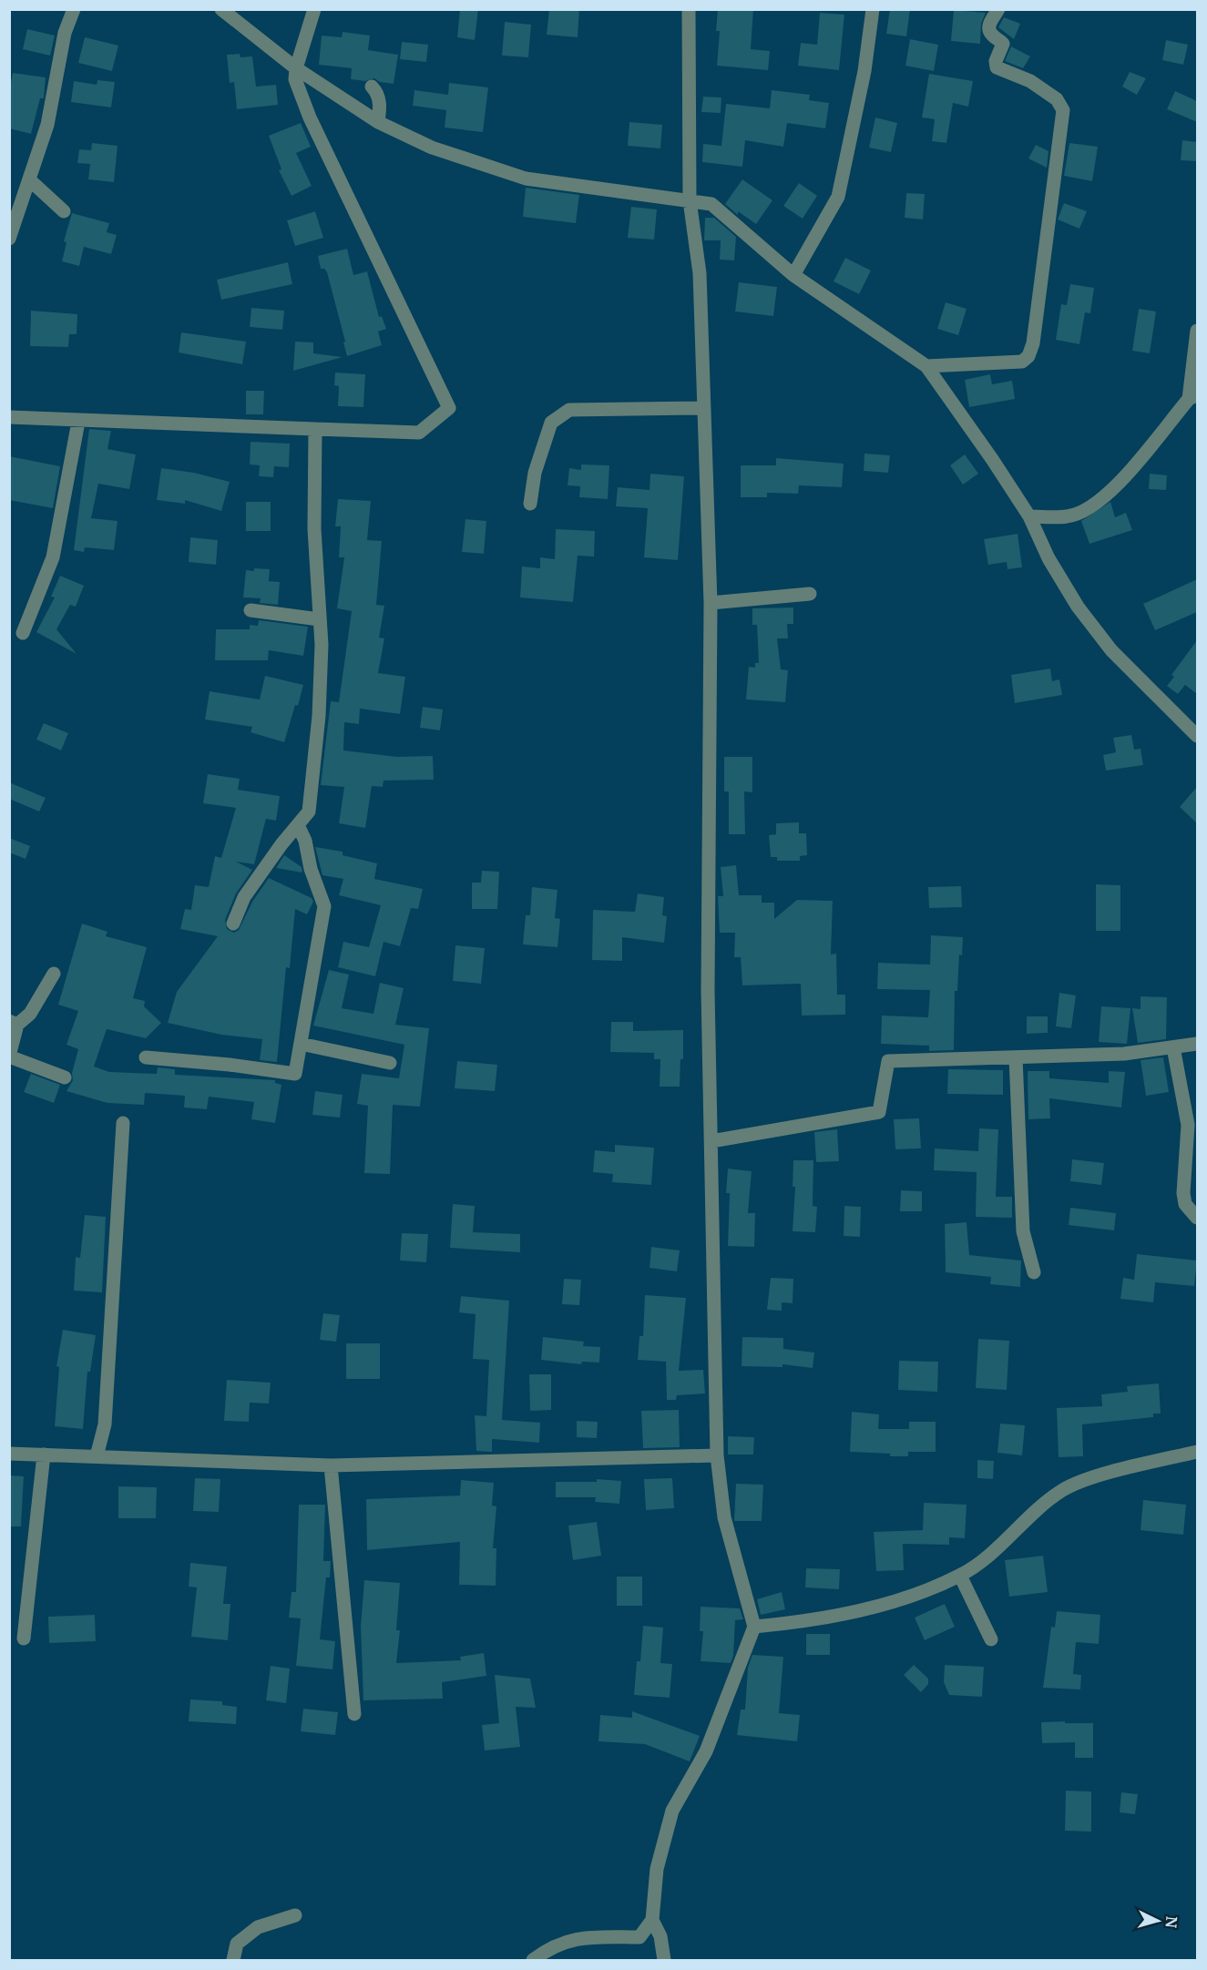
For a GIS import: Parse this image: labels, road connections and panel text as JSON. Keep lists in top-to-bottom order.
{
  "north": "right"
}
